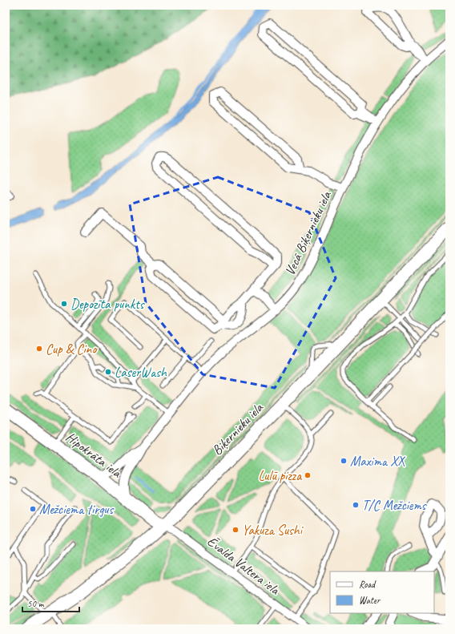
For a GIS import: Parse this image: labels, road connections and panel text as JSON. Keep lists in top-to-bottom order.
{
  "streets": {
    "main road": ["Biķernieku iela", "Hipokrāta iela"],
    "street": ["Vecā Biķernieku iela", "Ēvalda Valtera iela"]
  },
  "crossings": [
    ["Vecā Biķernieku iela", "Hipokrāta iela"],
    ["Biķernieku iela", "Hipokrāta iela"],
    ["Biķernieku iela", "Ēvalda Valtera iela"],
    ["Hipokrāta iela", "Ēvalda Valtera iela"]
  ],
  "places": [
    "Depozīta punkts",
    "Cup & Cino",
    "LaserWash",
    "Maxima XX",
    "Lulū pizza",
    "T/C Mežciems",
    "Mežciema tirgus",
    "Yakuza Sushi"
  ],
  "legend": ["Road", "Water"],
  "scale_bar": "50 m"
}
